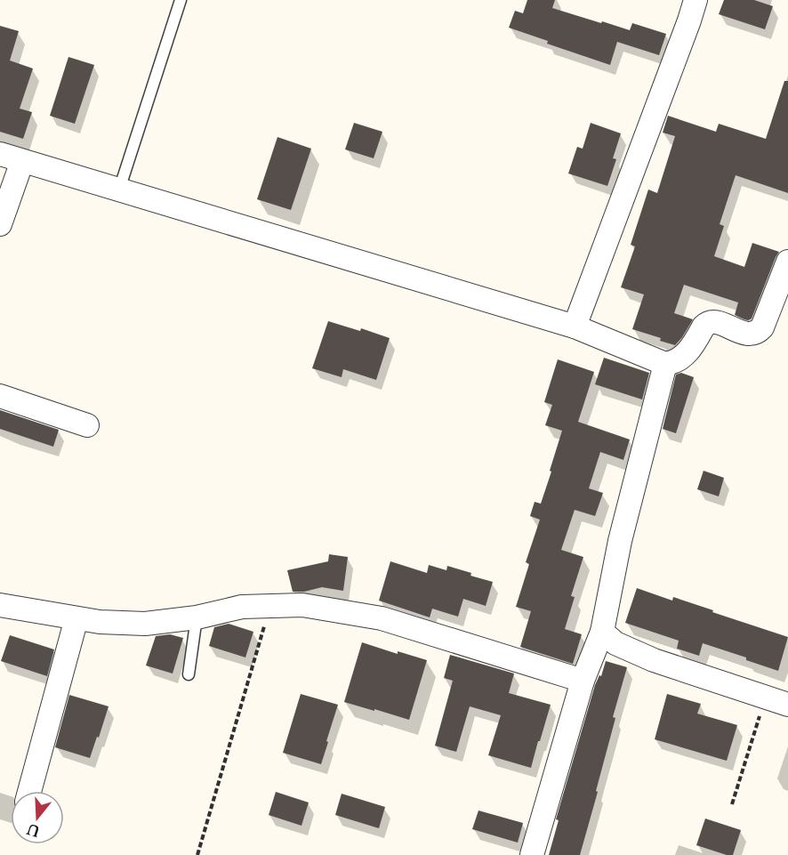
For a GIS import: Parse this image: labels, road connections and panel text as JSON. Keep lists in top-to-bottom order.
{
  "north": "bottom"
}
